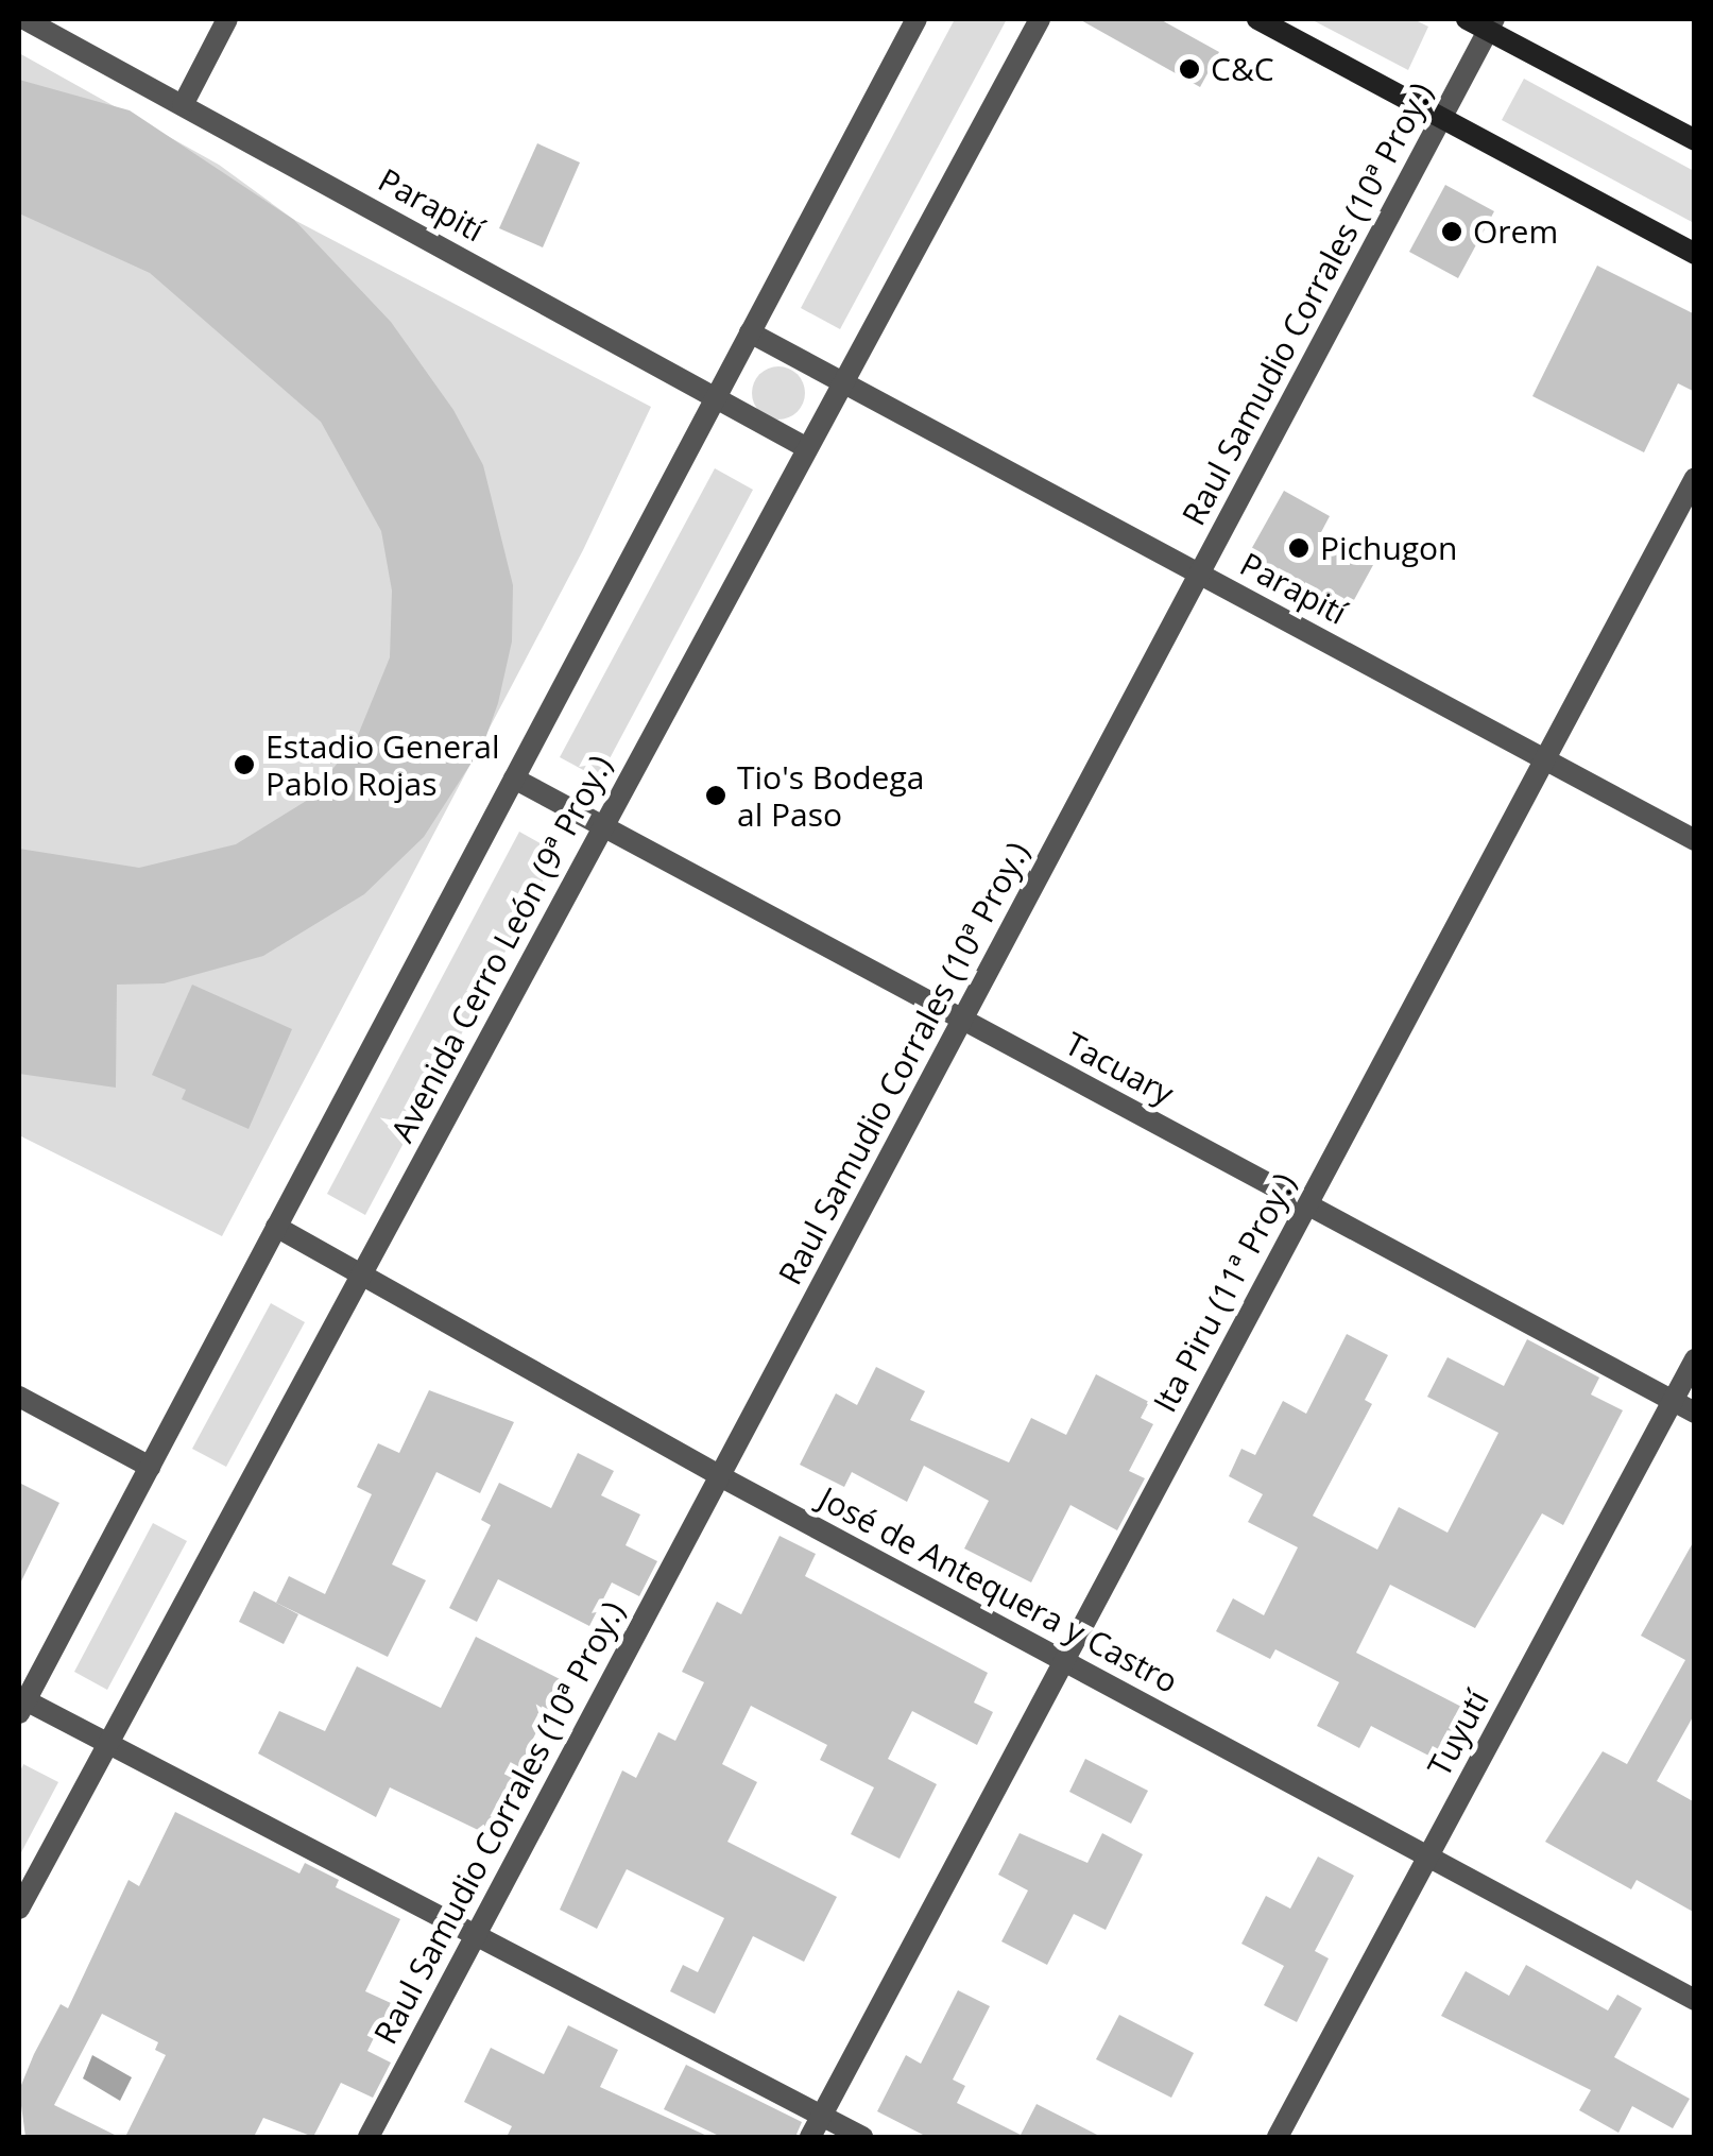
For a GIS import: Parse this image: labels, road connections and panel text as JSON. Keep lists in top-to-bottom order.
{
  "streets": {
    "street": [
      "Parapití",
      "Raul Samudio Corrales (10ª Proy.)",
      "Avenida Cerro León (9ª Proy.)",
      "Tacuary",
      "Ita Piru (11ª Proy.)",
      "José de Antequera y Castro",
      "Tuyutí"
    ]
  },
  "crossings": [
    ["Parapití", "Raul Samudio Corrales (10ª Proy.)"],
    ["Parapití", "Avenida Cerro León (9ª Proy.)"],
    ["Parapití", "Ita Piru (11ª Proy.)"],
    ["Raul Samudio Corrales (10ª Proy.)", "Tacuary"],
    ["Raul Samudio Corrales (10ª Proy.)", "José de Antequera y Castro"],
    ["Avenida Cerro León (9ª Proy.)", "Tacuary"],
    ["Avenida Cerro León (9ª Proy.)", "José de Antequera y Castro"],
    ["Tacuary", "Ita Piru (11ª Proy.)"],
    ["Tacuary", "Tuyutí"],
    ["Ita Piru (11ª Proy.)", "José de Antequera y Castro"],
    ["José de Antequera y Castro", "Tuyutí"]
  ],
  "places": [
    "C&C",
    "Orem",
    "Pichugon",
    "Estadio General Pablo Rojas",
    "Tio's Bodega al Paso"
  ]
}
